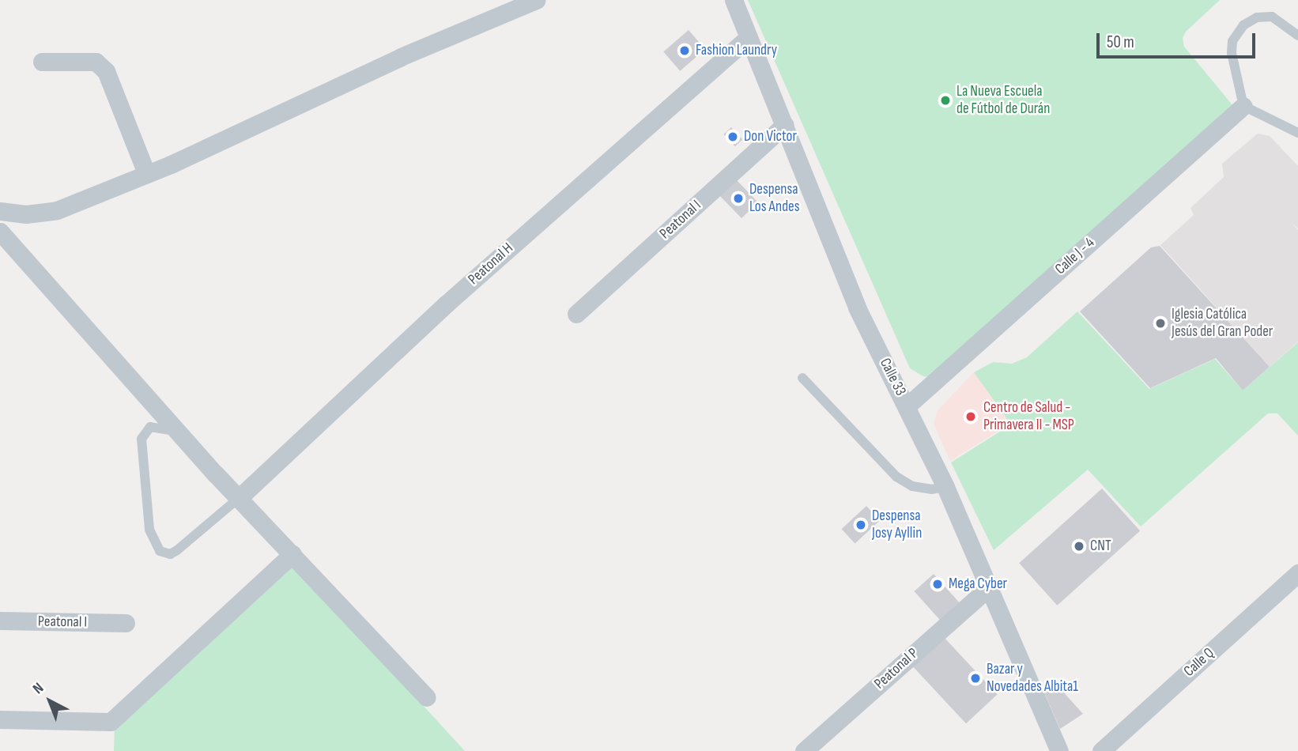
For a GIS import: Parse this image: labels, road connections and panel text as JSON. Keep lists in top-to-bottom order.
{
  "streets": {
    "street": [
      "Peatonal I",
      "Calle J - 4",
      "Peatonal H",
      "Calle 33",
      "Calle Q",
      "Peatonal P"
    ]
  },
  "crossings": [
    ["Peatonal I", "Calle 33"],
    ["Calle J - 4", "Calle 33"],
    ["Peatonal H", "Calle 33"],
    ["Calle 33", "Peatonal P"]
  ],
  "places": [
    "Fashion Laundry",
    "La Nueva Escuela de Fútbol de Durán",
    "Don Victor",
    "Despensa Los Andes",
    "Iglesia Católica Jesús del Gran Poder",
    "Centro de Salud - Primavera II - MSP",
    "Despensa Josy Ayllin",
    "CNT",
    "Mega Cyber",
    "Bazar y Novedades Albita1"
  ],
  "scale_bar": "50 m",
  "north": "top left"
}
